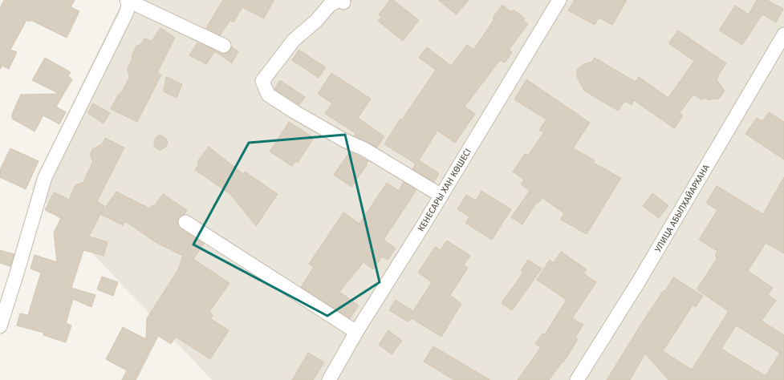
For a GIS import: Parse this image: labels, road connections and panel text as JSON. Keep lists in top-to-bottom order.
{
  "streets": {
    "street": ["КЕНЕСАРЫ ХАН КӨШЕСІ", "УЛИЦА АБЫЛХАЙАРХАНА"]
  }
}
